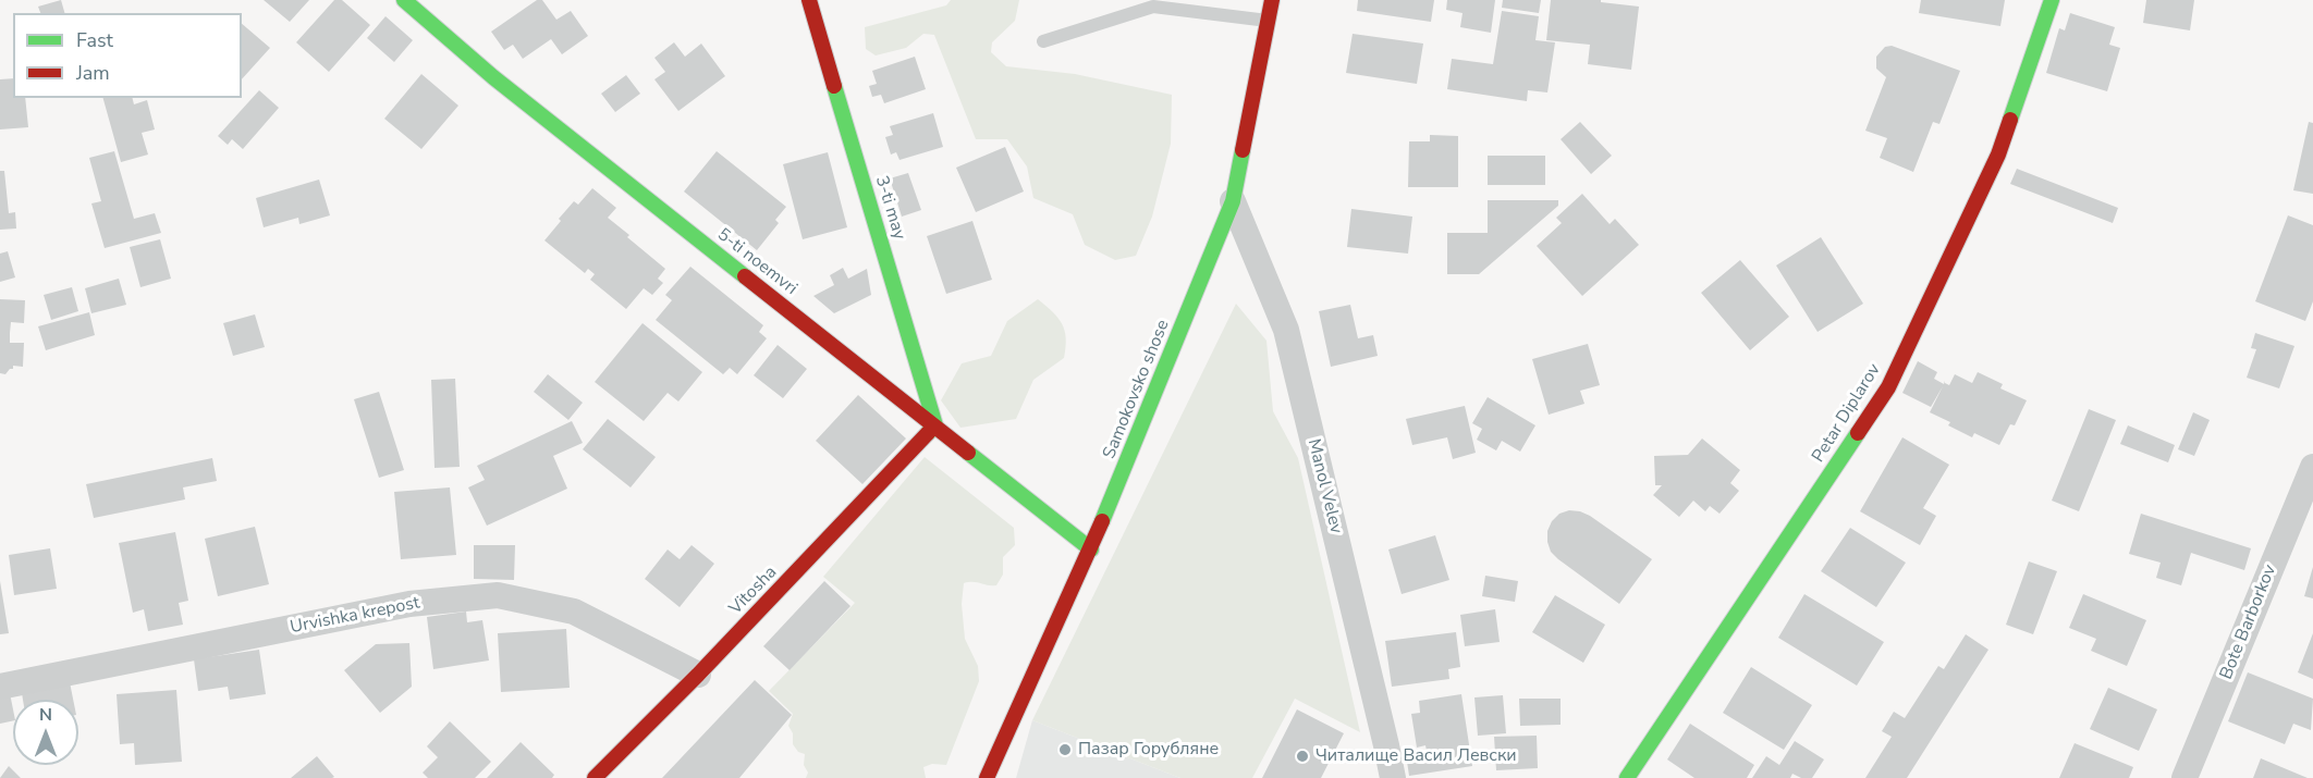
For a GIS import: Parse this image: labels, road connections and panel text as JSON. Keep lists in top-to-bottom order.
{
  "streets": {
    "street": [
      "3-ti may",
      "5-ti noemvri",
      "Samokovsko shose",
      "Petar Diplarov",
      "Manol Velev",
      "Vitosha",
      "Urvishka krepost",
      "Bote Barborkov"
    ]
  },
  "crossings": [
    ["3-ti may", "5-ti noemvri"],
    ["3-ti may", "Vitosha"],
    ["5-ti noemvri", "Samokovsko shose"],
    ["5-ti noemvri", "Vitosha"],
    ["Samokovsko shose", "Manol Velev"],
    ["Vitosha", "Urvishka krepost"]
  ],
  "places": ["Пазар Горубляне", "Читалище Васил Левски"],
  "legend": ["Fast", "Jam"],
  "north": "top"
}
